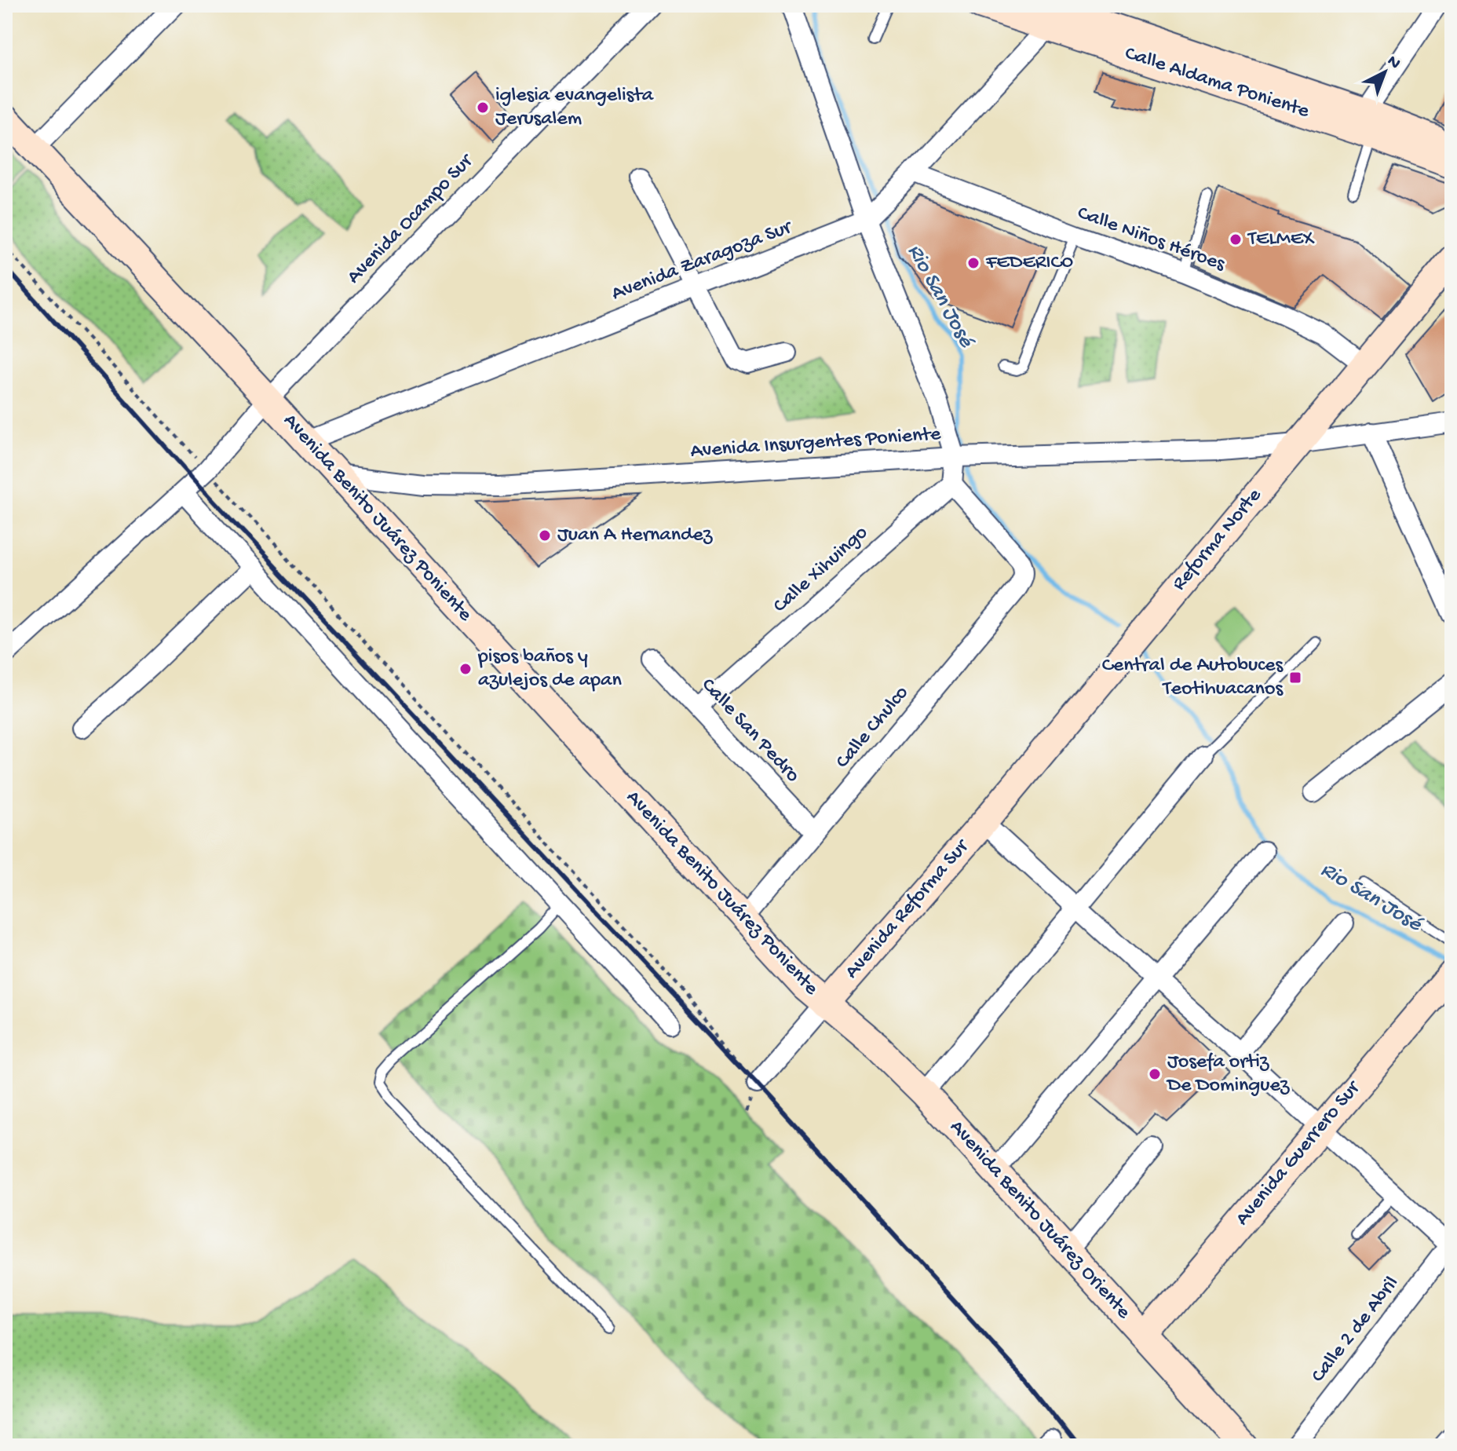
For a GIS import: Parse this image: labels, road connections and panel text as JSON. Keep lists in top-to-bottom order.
{
  "streets": {
    "main road": [
      "Calle Aldama Poniente",
      "Avenida Benito Juárez Poniente",
      "Reforma Norte",
      "Avenida Reforma Sur",
      "Avenida Guerrero Sur",
      "Avenida Benito Juárez Oriente"
    ],
    "street": [
      "Avenida Ocampo Sur",
      "Calle Niños Héroes",
      "Avenida Zaragoza Sur",
      "Avenida Insurgentes Poniente",
      "Calle Xihuingo",
      "Calle Chulco",
      "Calle San Pedro",
      "Calle 2 de Abril"
    ]
  },
  "crossings": [
    ["Calle Aldama Poniente", "Avenida Zaragoza Sur"],
    ["Avenida Ocampo Sur", "Avenida Benito Juárez Poniente"],
    ["Calle Niños Héroes", "Avenida Zaragoza Sur"],
    ["Calle Niños Héroes", "Reforma Norte"],
    ["Avenida Zaragoza Sur", "Avenida Benito Juárez Poniente"],
    ["Avenida Insurgentes Poniente", "Avenida Benito Juárez Poniente"],
    ["Avenida Insurgentes Poniente", "Reforma Norte"],
    ["Avenida Benito Juárez Poniente", "Calle Chulco"],
    ["Avenida Benito Juárez Poniente", "Avenida Reforma Sur"],
    ["Avenida Benito Juárez Poniente", "Avenida Benito Juárez Oriente"],
    ["Reforma Norte", "Avenida Reforma Sur"],
    ["Calle Xihuingo", "Calle Chulco"],
    ["Calle Xihuingo", "Calle San Pedro"],
    ["Calle Chulco", "Calle San Pedro"],
    ["Avenida Reforma Sur", "Avenida Benito Juárez Oriente"],
    ["Avenida Guerrero Sur", "Avenida Benito Juárez Oriente"]
  ],
  "water": ["Rio San José"],
  "places": {
    "other": [
      "iglesia evangelista Jerusalem",
      "TELMEX",
      "FEDERIC0",
      "Juan A Hernandez",
      "pisos baños y azulejos de apan",
      "Josefa ortiz De Dominguez"
    ],
    "transit": ["Central de Autobuces Teotihuacanos"]
  },
  "north": "top right"
}
